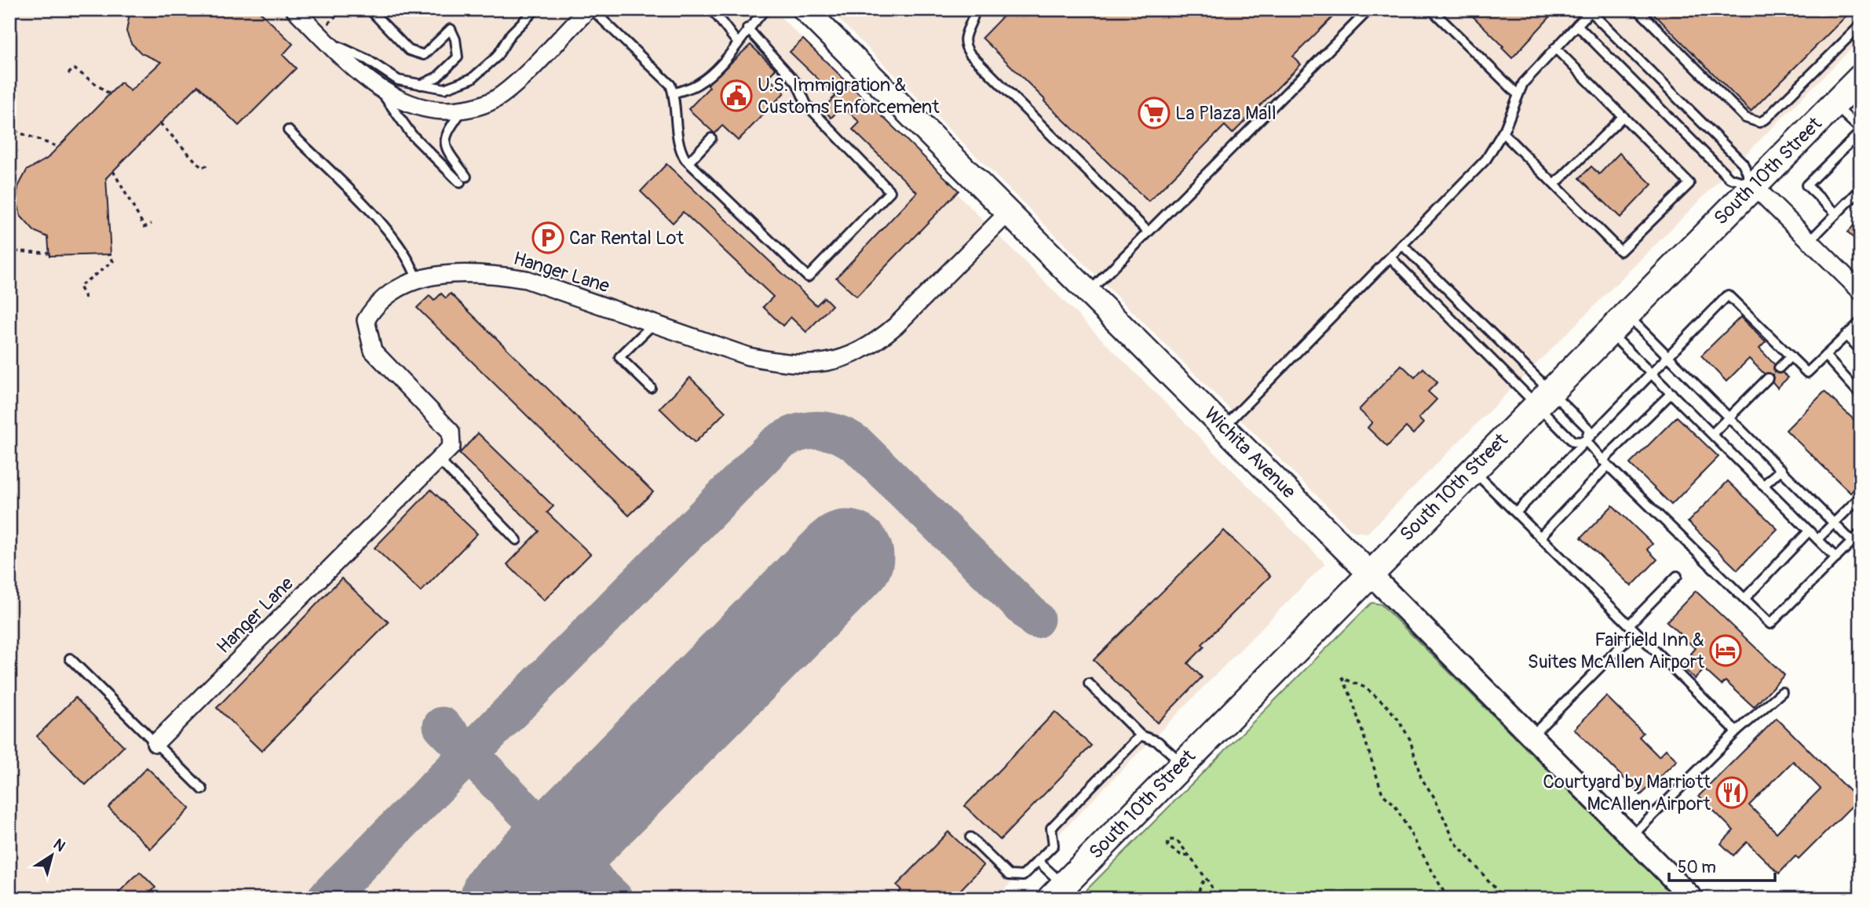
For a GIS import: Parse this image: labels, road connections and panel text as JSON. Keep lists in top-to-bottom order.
{
  "streets": {
    "main road": ["South 10th Street", "Wichita Avenue"],
    "street": ["Hanger Lane"]
  },
  "crossings": [
    ["South 10th Street", "Wichita Avenue"],
    ["Hanger Lane", "Wichita Avenue"]
  ],
  "places": {
    "public building": ["U.S. Immigration & Customs Enforcement"],
    "supermarket": ["La Plaza Mall"],
    "parking": ["Car Rental Lot"],
    "hotel": ["Fairfield Inn & Suites McAllen Airport"],
    "restaurant": ["Courtyard by Marriott McAllen Airport"]
  },
  "scale_bar": "50 m",
  "north": "top right"
}
